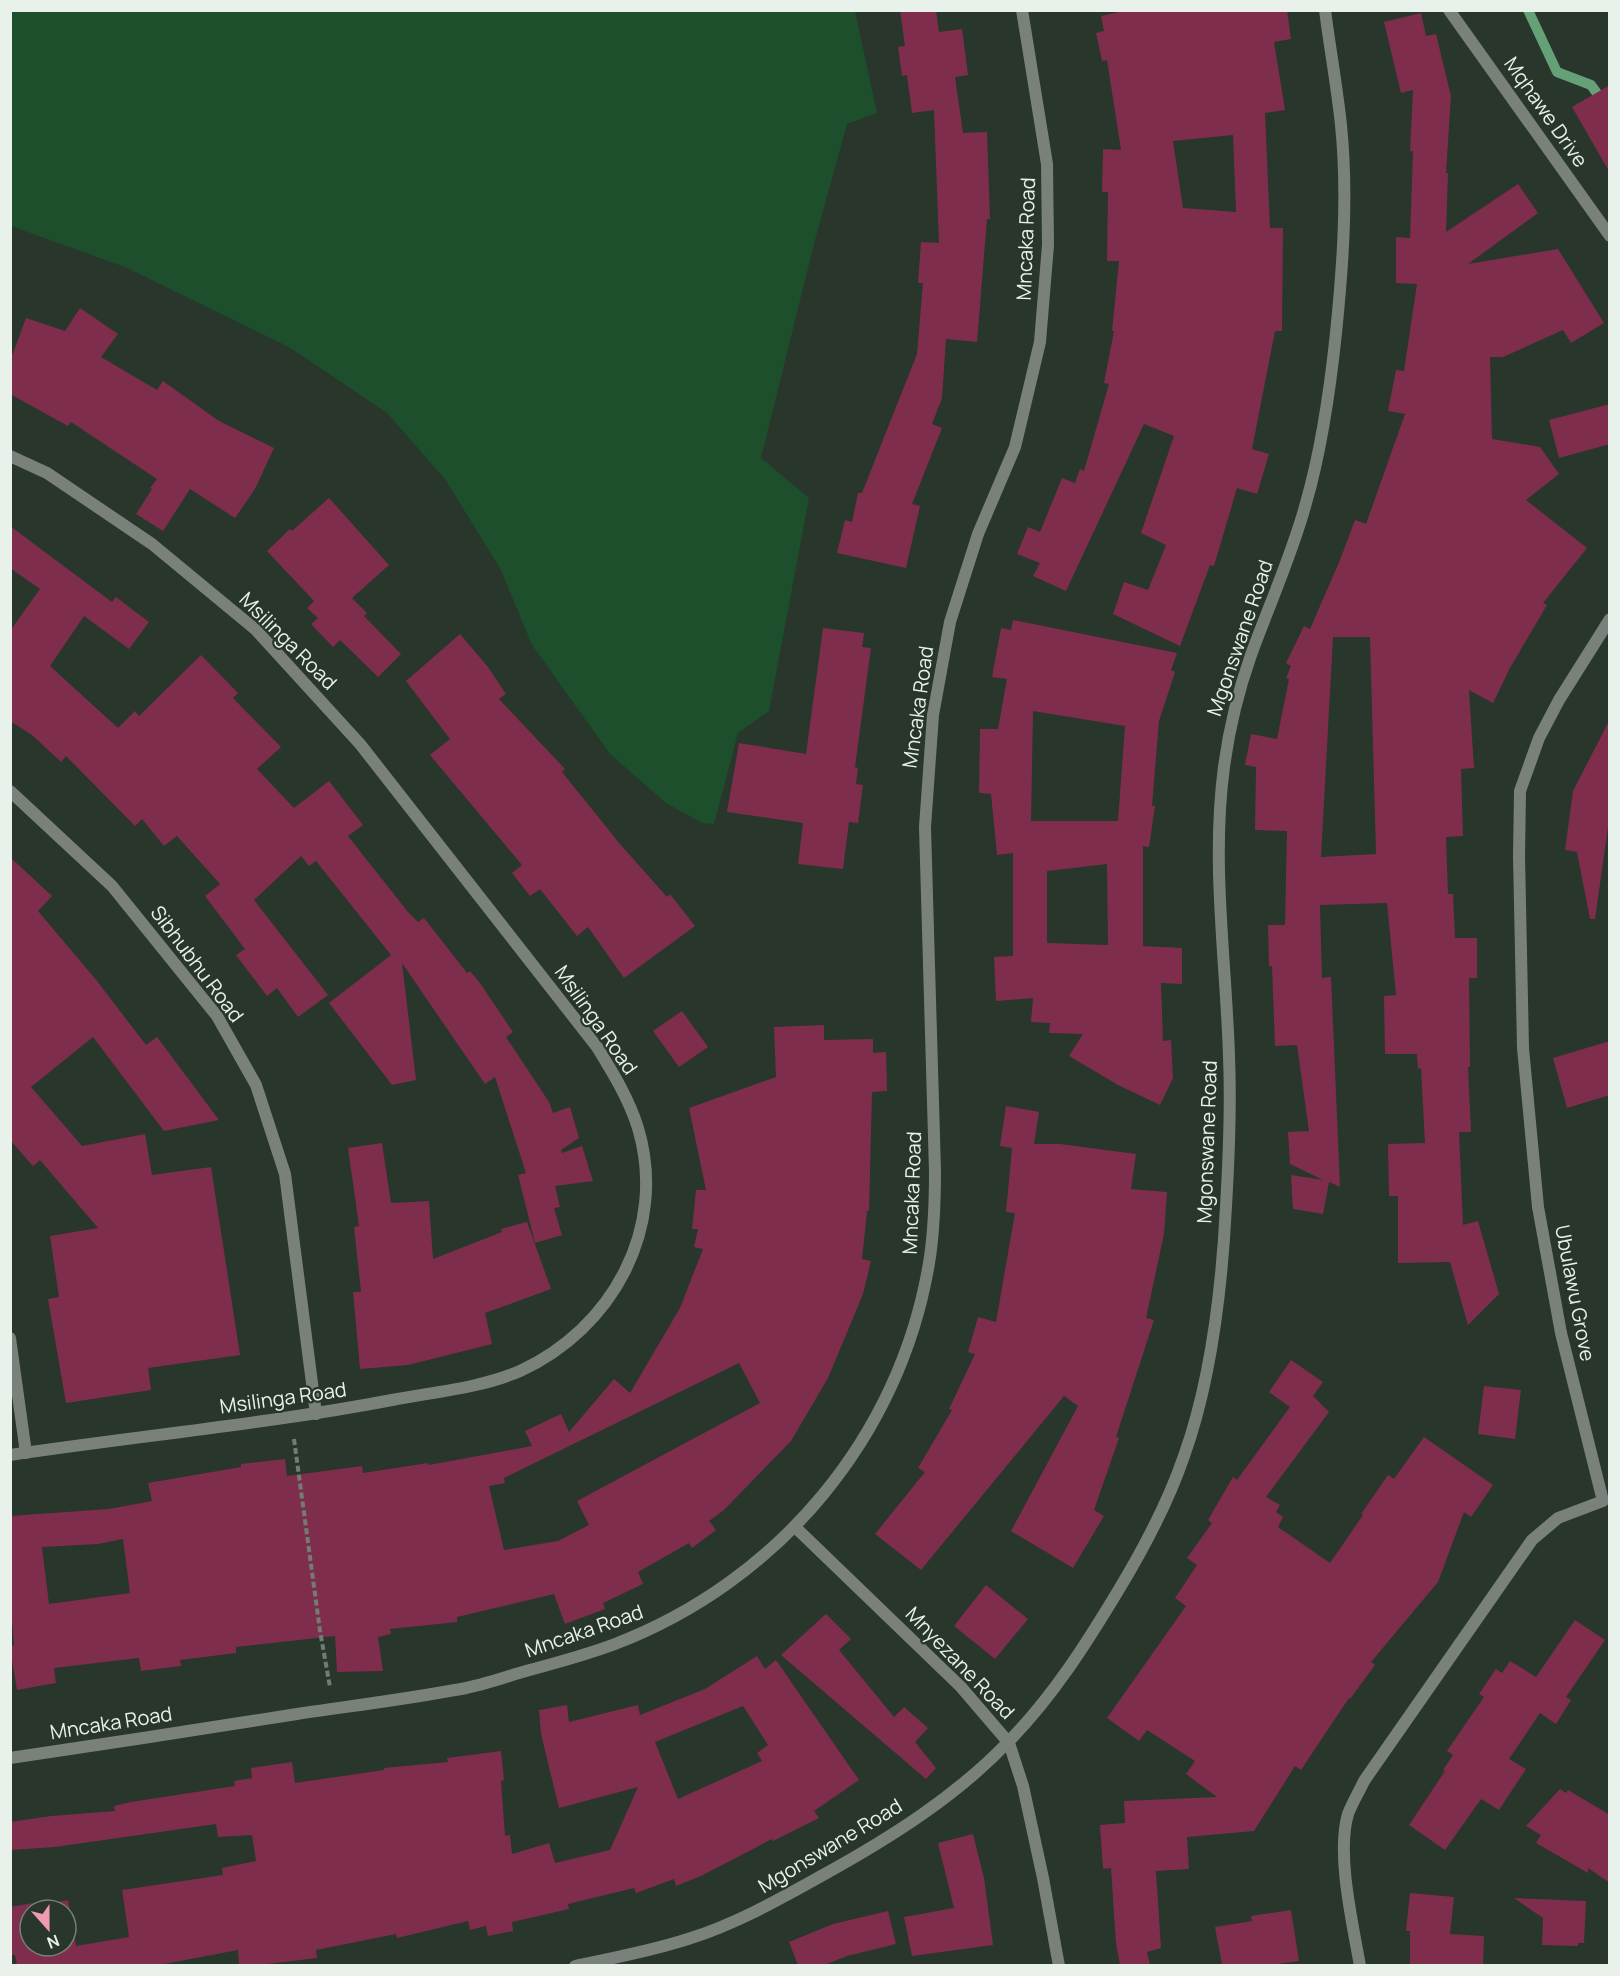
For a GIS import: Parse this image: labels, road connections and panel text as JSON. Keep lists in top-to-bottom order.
{
  "streets": {
    "street": [
      "Mqhawe Drive",
      "Mncaka Road",
      "Mgonswane Road",
      "Msilinga Road",
      "Sibhubhu Road",
      "Ubulawu Grove",
      "Mnyezane Road"
    ]
  },
  "crossings": [
    ["Mncaka Road", "Mnyezane Road"],
    ["Mgonswane Road", "Mnyezane Road"],
    ["Msilinga Road", "Sibhubhu Road"]
  ],
  "north": "bottom"
}
